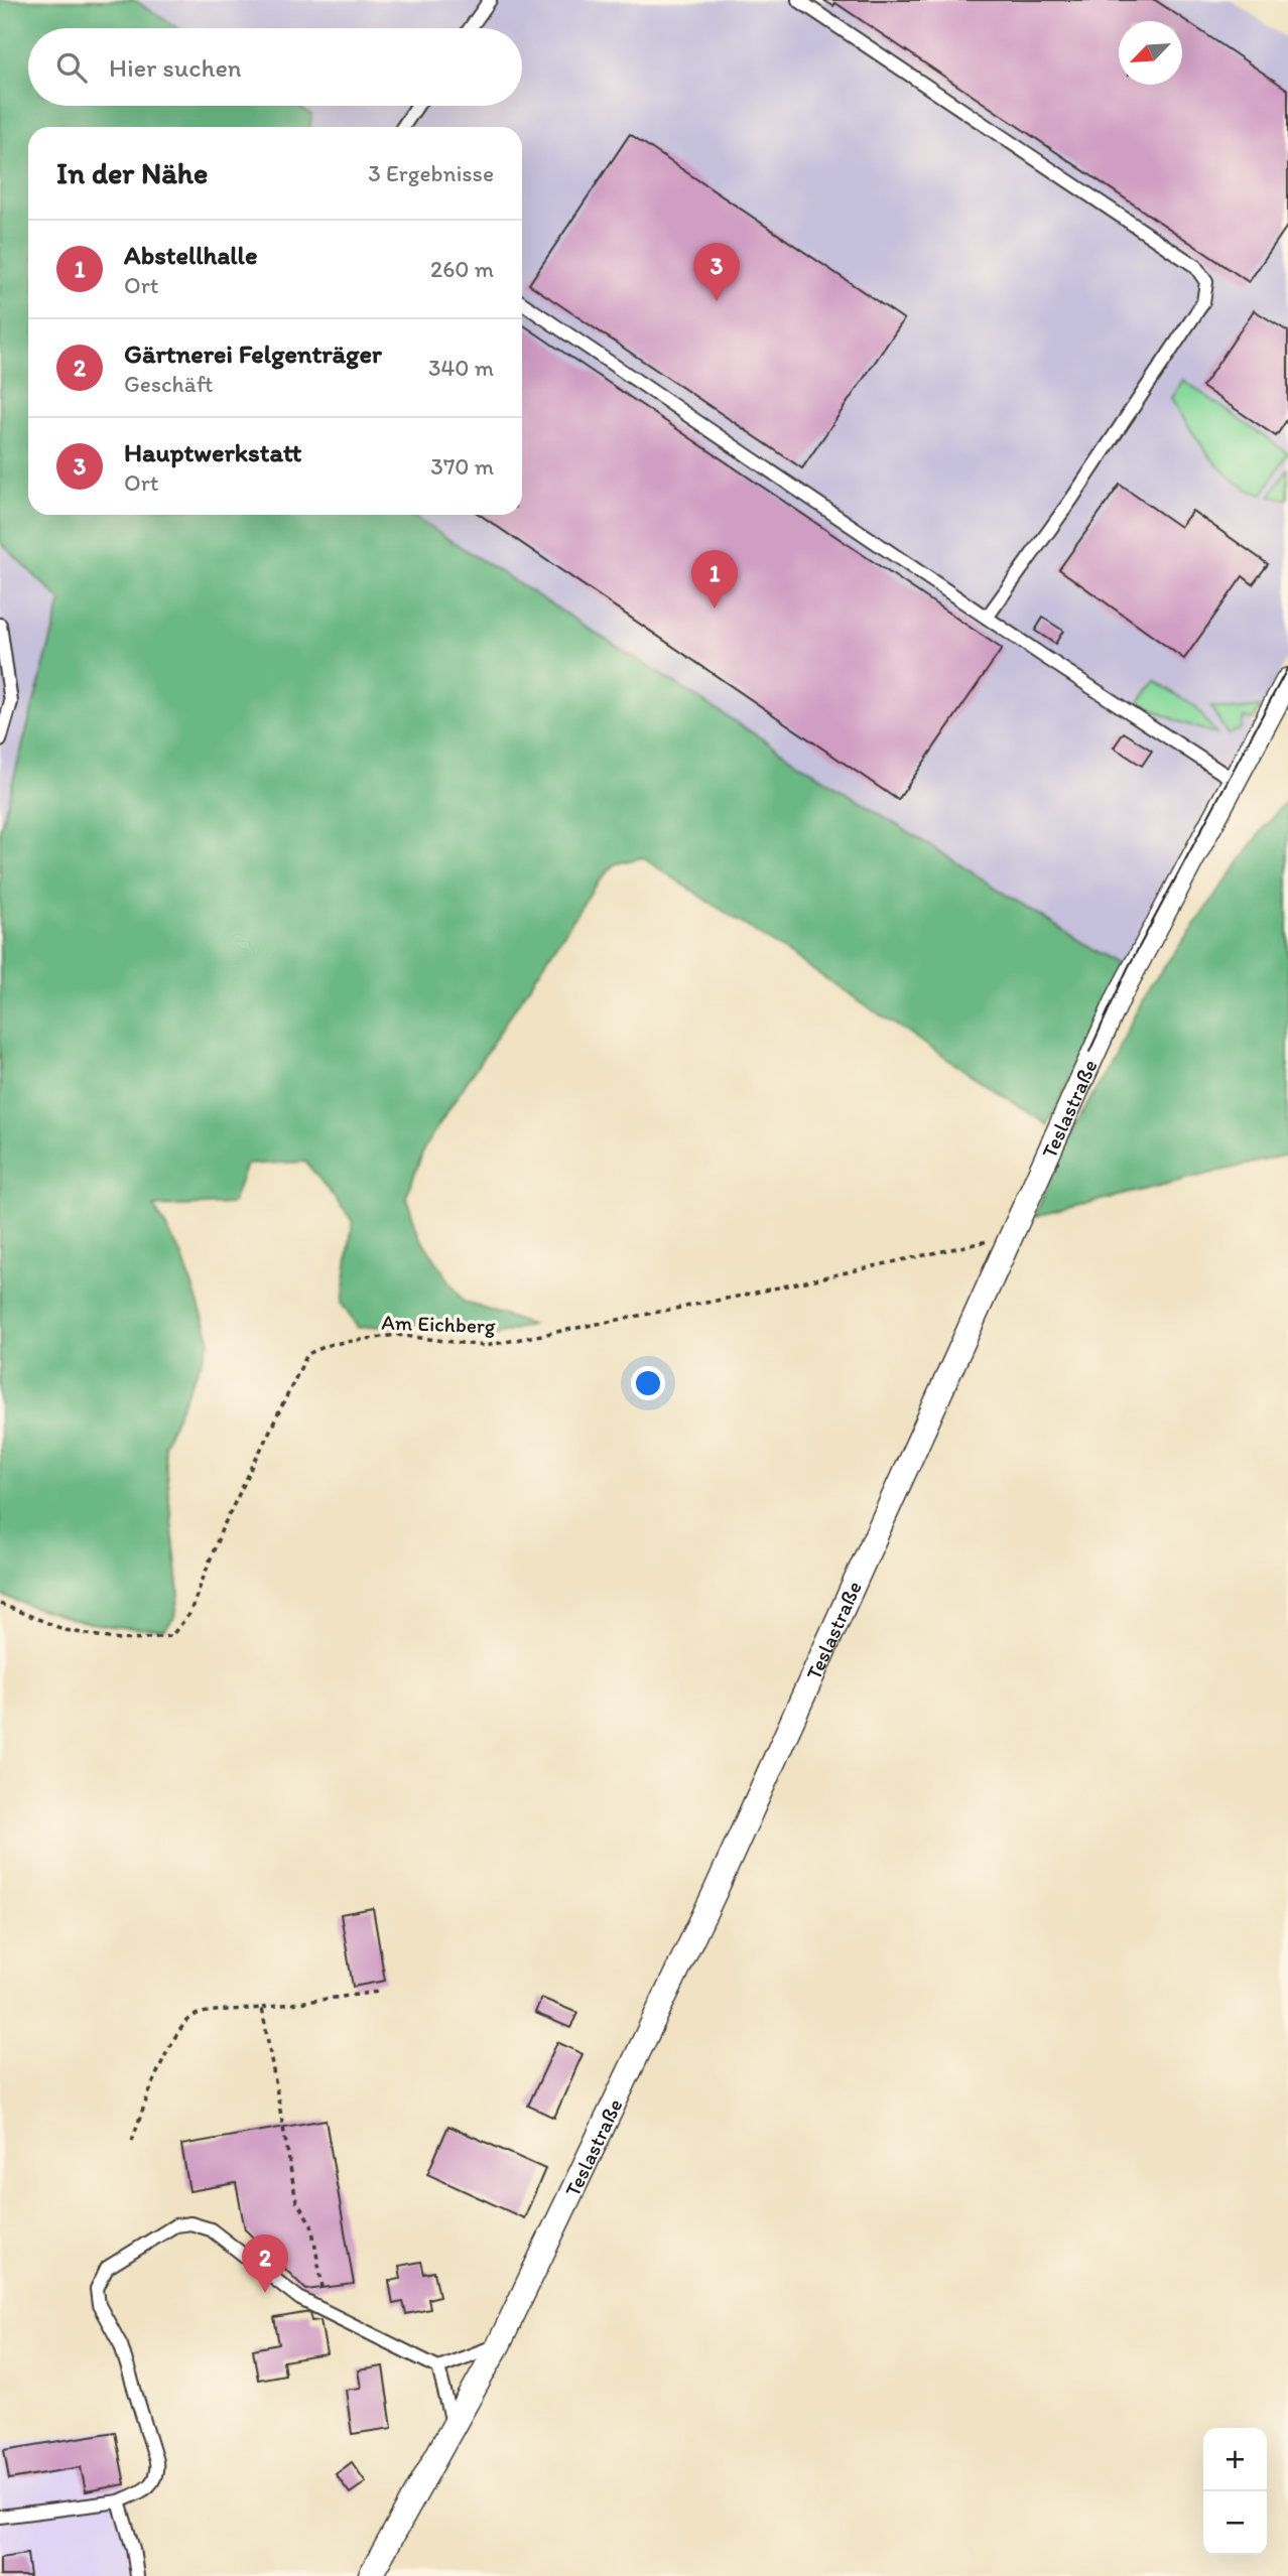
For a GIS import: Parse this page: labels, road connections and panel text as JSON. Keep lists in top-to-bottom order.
{
  "streets": {
    "street": ["Teslastraße"],
    "path": ["Am Eichberg"]
  },
  "crossings": [
    ["Teslastraße", "Am Eichberg"]
  ],
  "north": "bottom left",
  "page": {
    "search": "Hier suchen",
    "heading": ["In der Nähe", "3 Ergebnisse"],
    "list": [
      {
        "mark": "1",
        "name": "Abstellhalle",
        "note": "Ort",
        "value": "260 m"
      },
      {
        "mark": "2",
        "name": "Gärtnerei Felgenträger",
        "note": "Geschäft",
        "value": "340 m"
      },
      {
        "mark": "3",
        "name": "Hauptwerkstatt",
        "note": "Ort",
        "value": "370 m"
      }
    ],
    "pins": ["3", "1", "2"],
    "map_buttons": ["+", "−"]
  }
}
